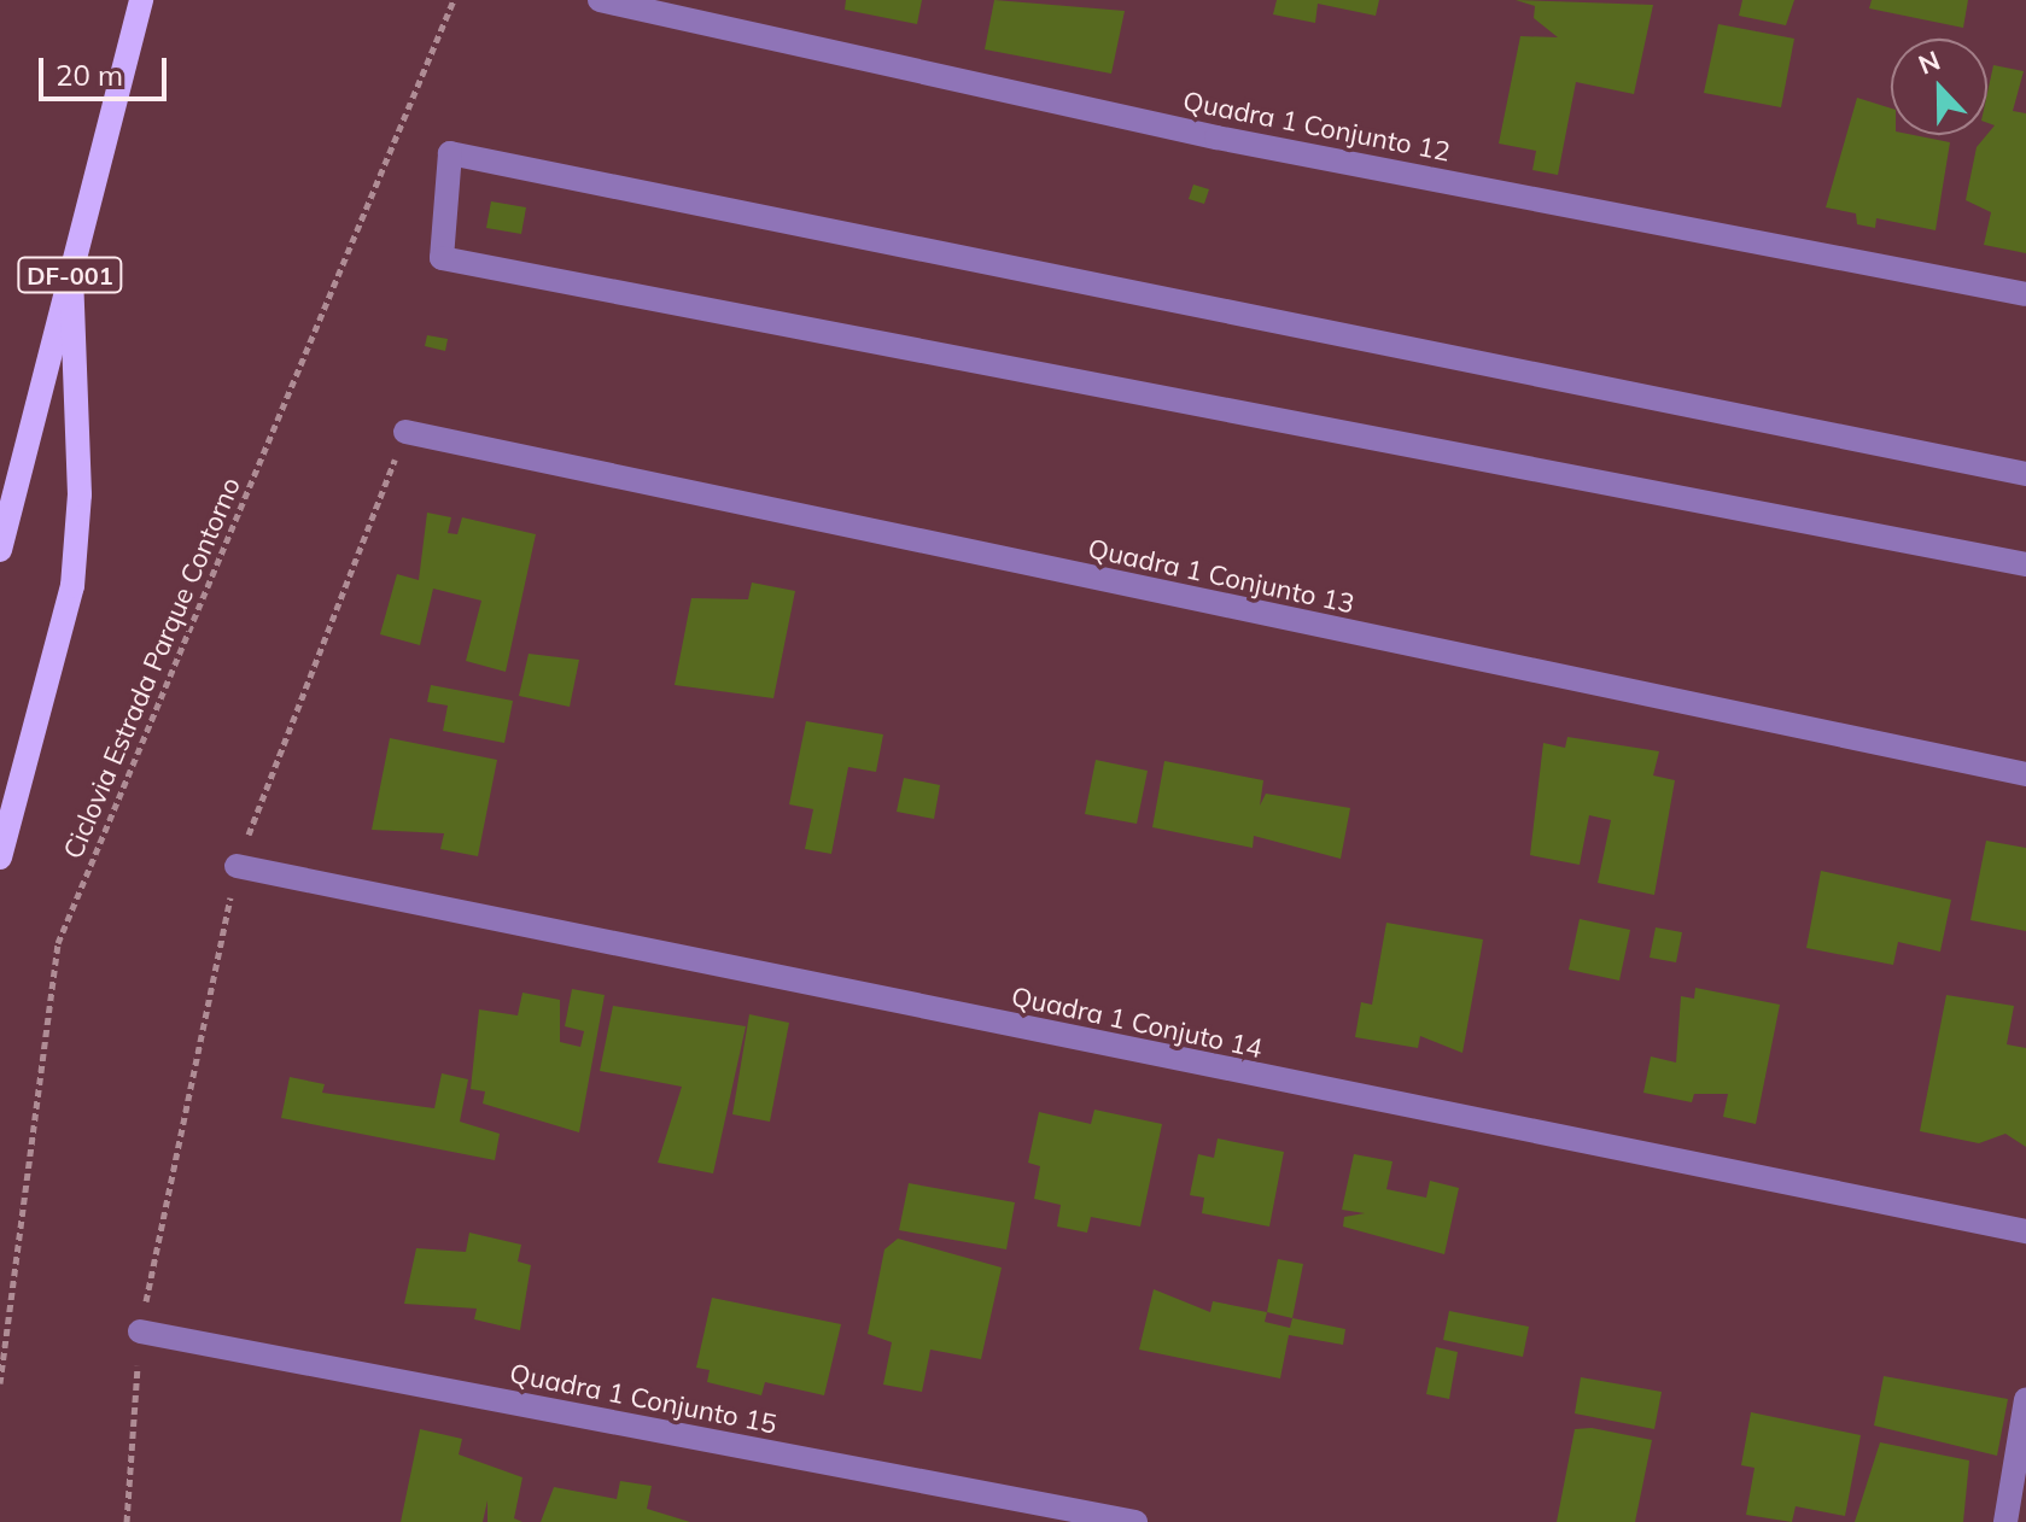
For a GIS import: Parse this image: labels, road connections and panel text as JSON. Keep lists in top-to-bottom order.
{
  "streets": {
    "main road": ["DF-001"],
    "street": [
      "Quadra 1 Conjunto 12",
      "Quadra 1 Conjunto 13",
      "Quadra 1 Conjuto 14",
      "Quadra 1 Conjunto 15"
    ],
    "path": ["Ciclovia Estrada Parque Contorno"]
  },
  "scale_bar": "20 m",
  "north": "top"
}
